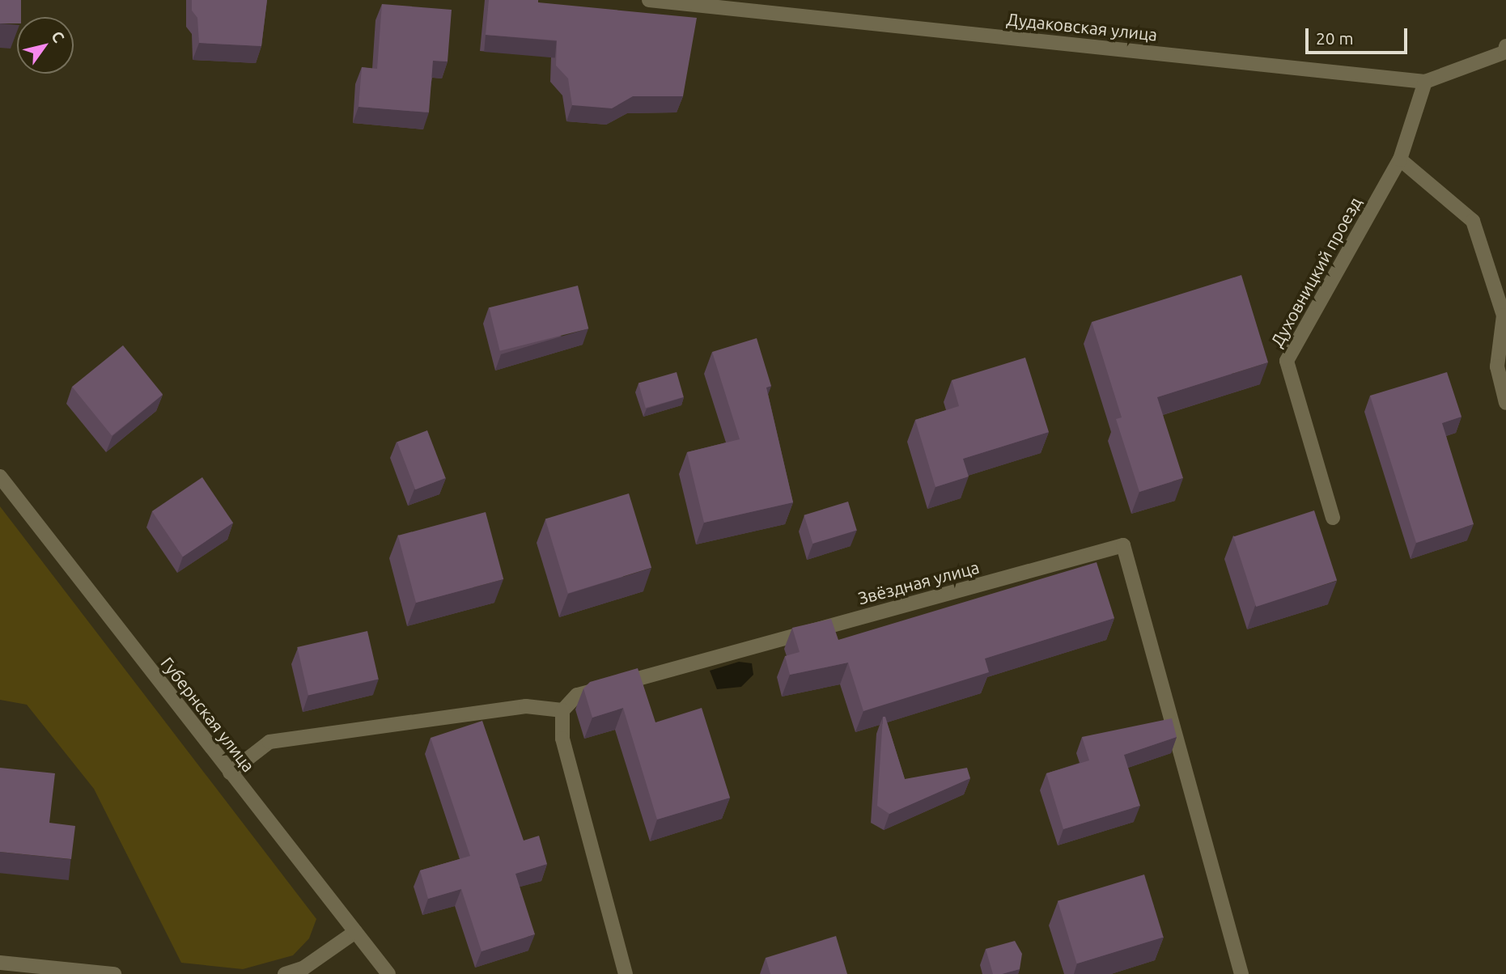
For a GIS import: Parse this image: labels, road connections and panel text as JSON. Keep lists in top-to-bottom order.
{
  "streets": {
    "street": [
      "Дудаковская улица",
      "Духовницкий проезд",
      "Звёздная улица",
      "Губернская улица"
    ]
  },
  "crossings": [
    ["Дудаковская улица", "Духовницкий проезд"]
  ],
  "scale_bar": "20 m",
  "north": "top right"
}
